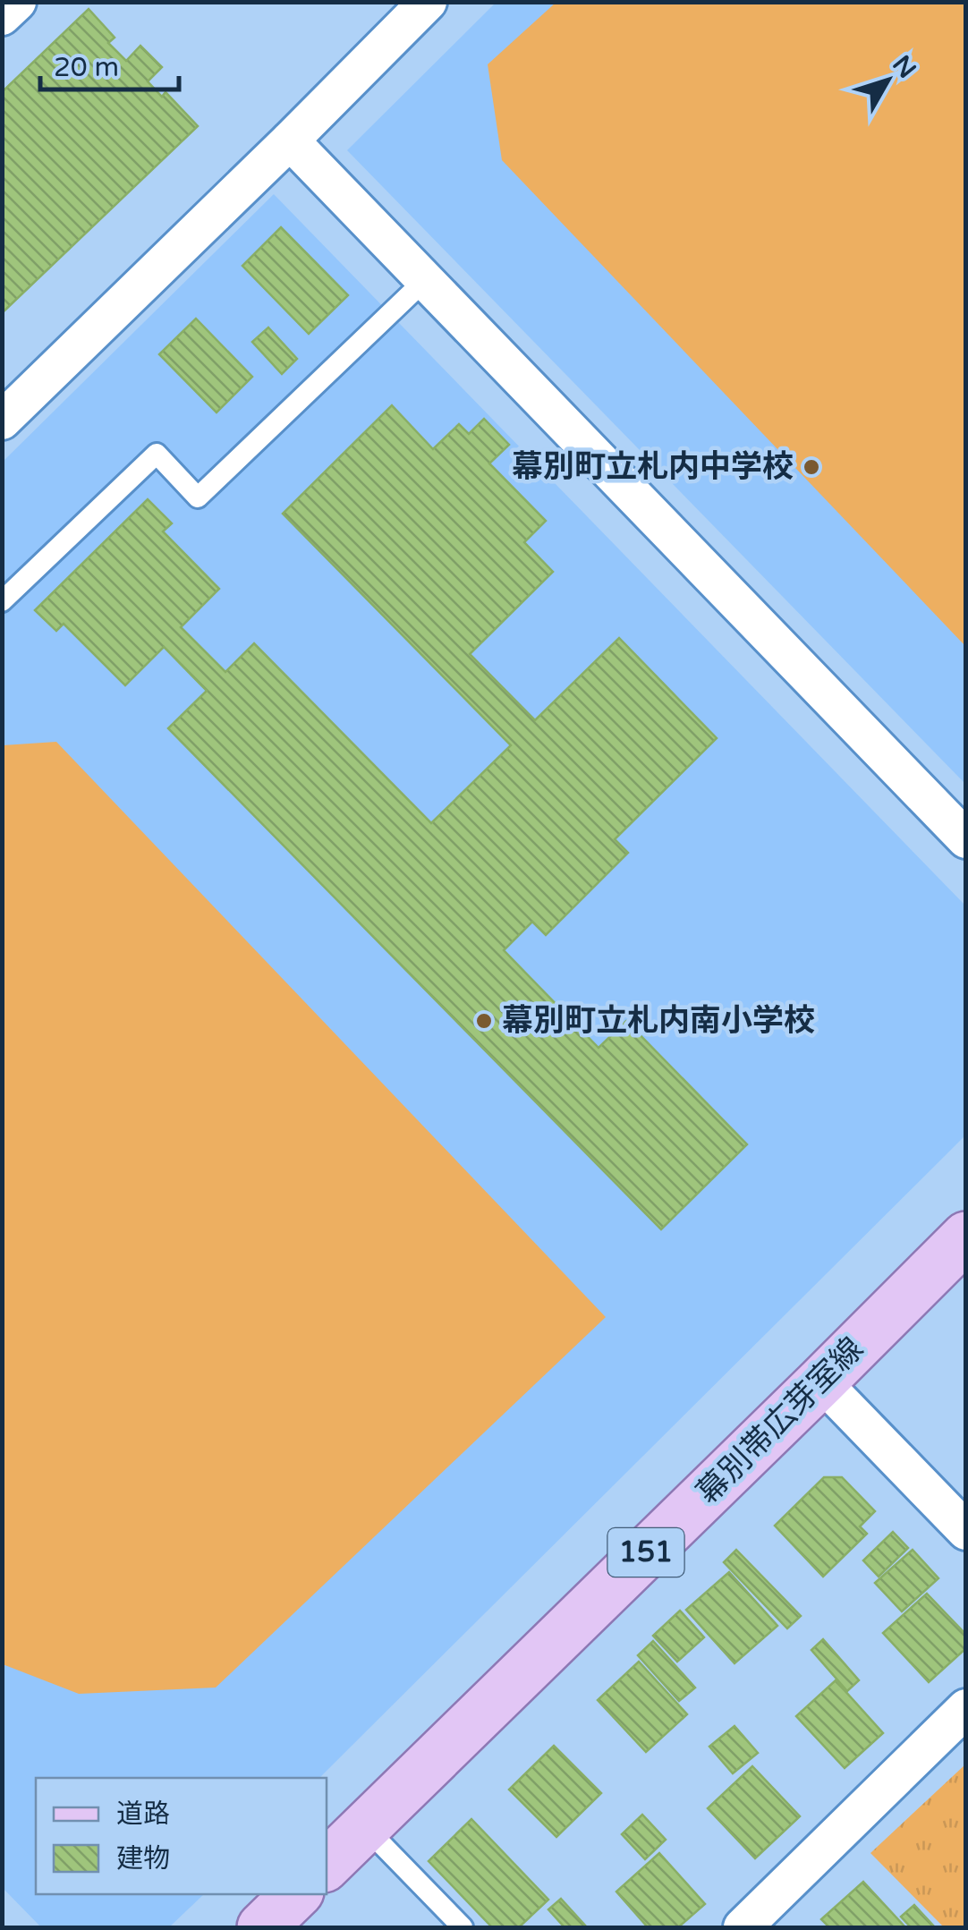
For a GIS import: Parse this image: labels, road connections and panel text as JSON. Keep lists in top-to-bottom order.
{
  "streets": {
    "main road": ["幕別帯広芽室線", "151"]
  },
  "places": ["幕別町立札内中学校", "幕別町立札内南小学校"],
  "legend": ["道路", "建物"],
  "scale_bar": "20 m",
  "north": "top right"
}
